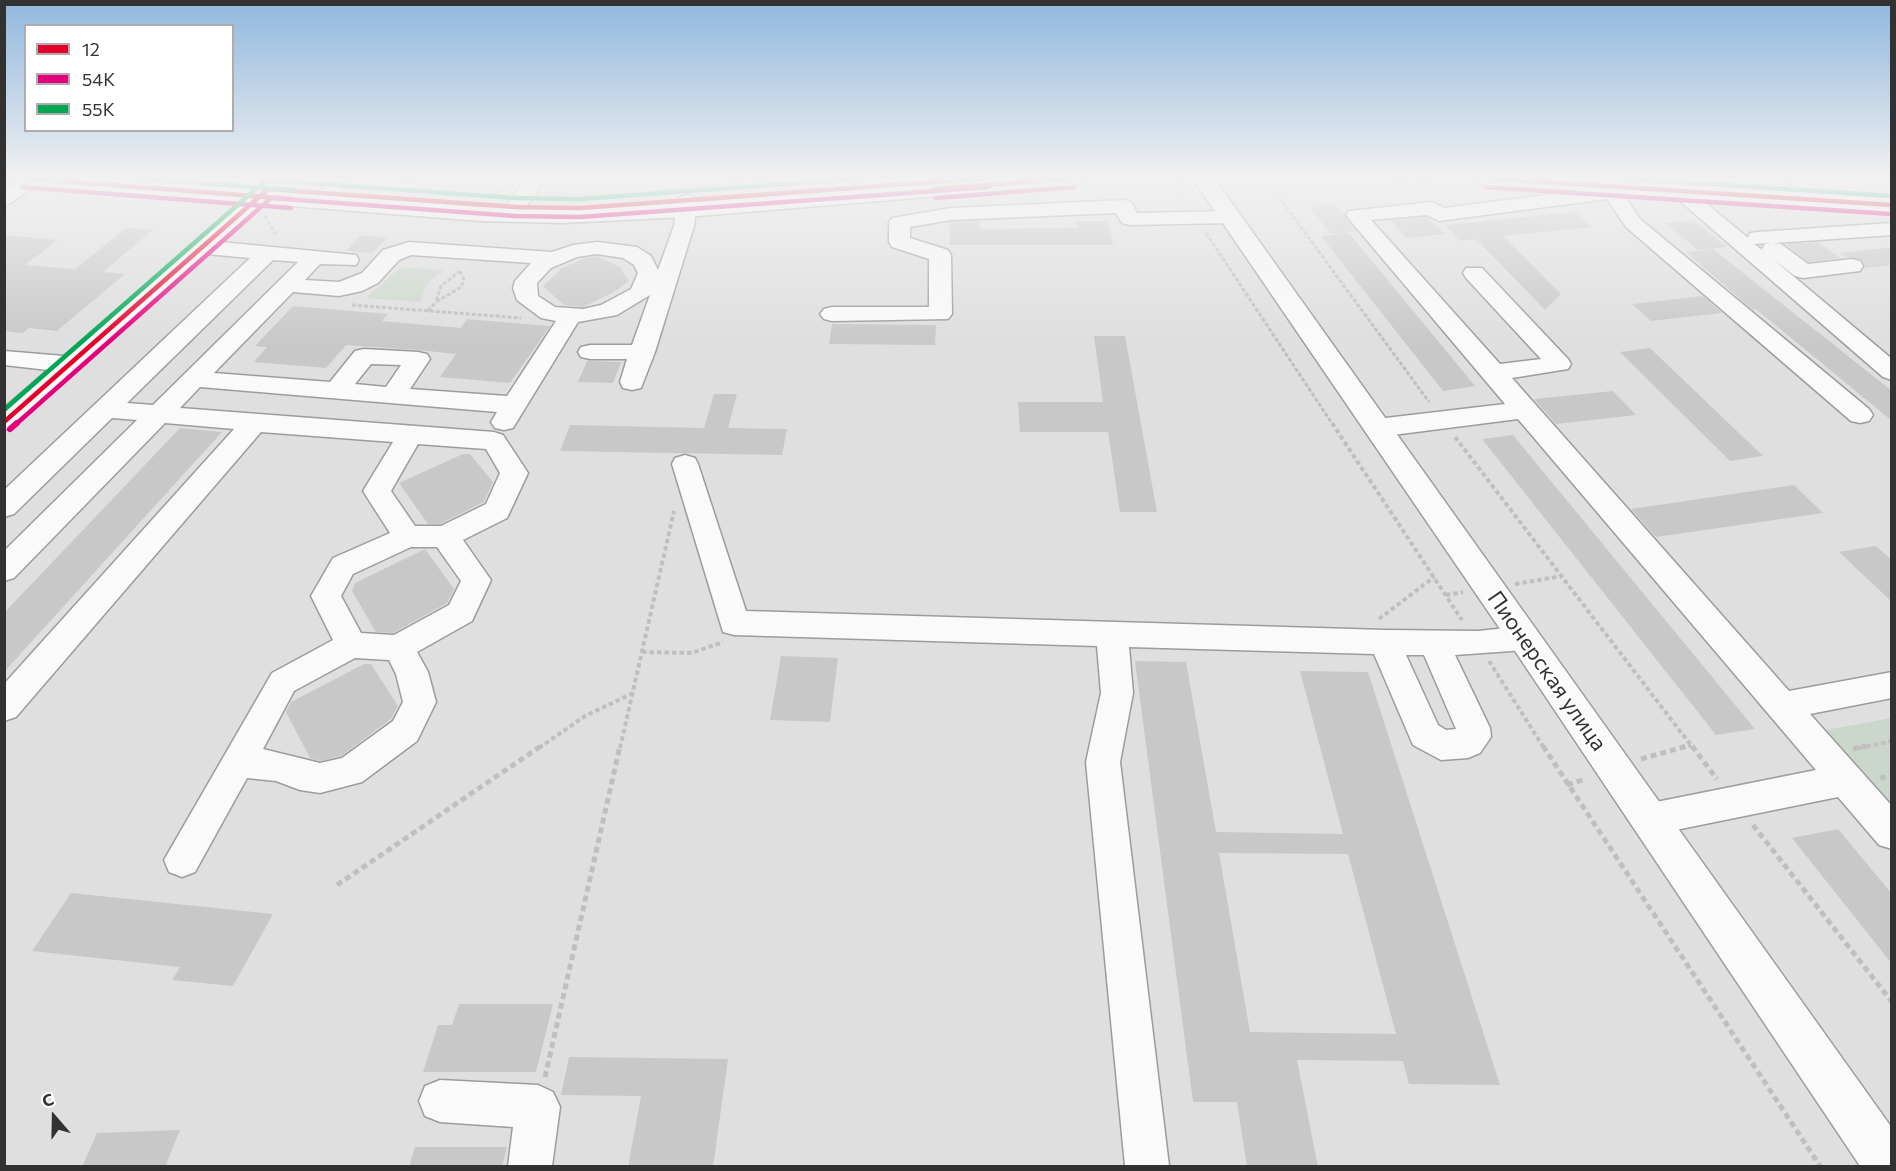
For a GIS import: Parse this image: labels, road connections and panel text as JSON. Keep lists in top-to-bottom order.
{
  "streets": {
    "main road": ["Пионерская улица"]
  },
  "lines": ["transit line 12", "transit line 54К", "transit line 55К"],
  "legend": ["12", "54К", "55К"],
  "north": "top"
}
